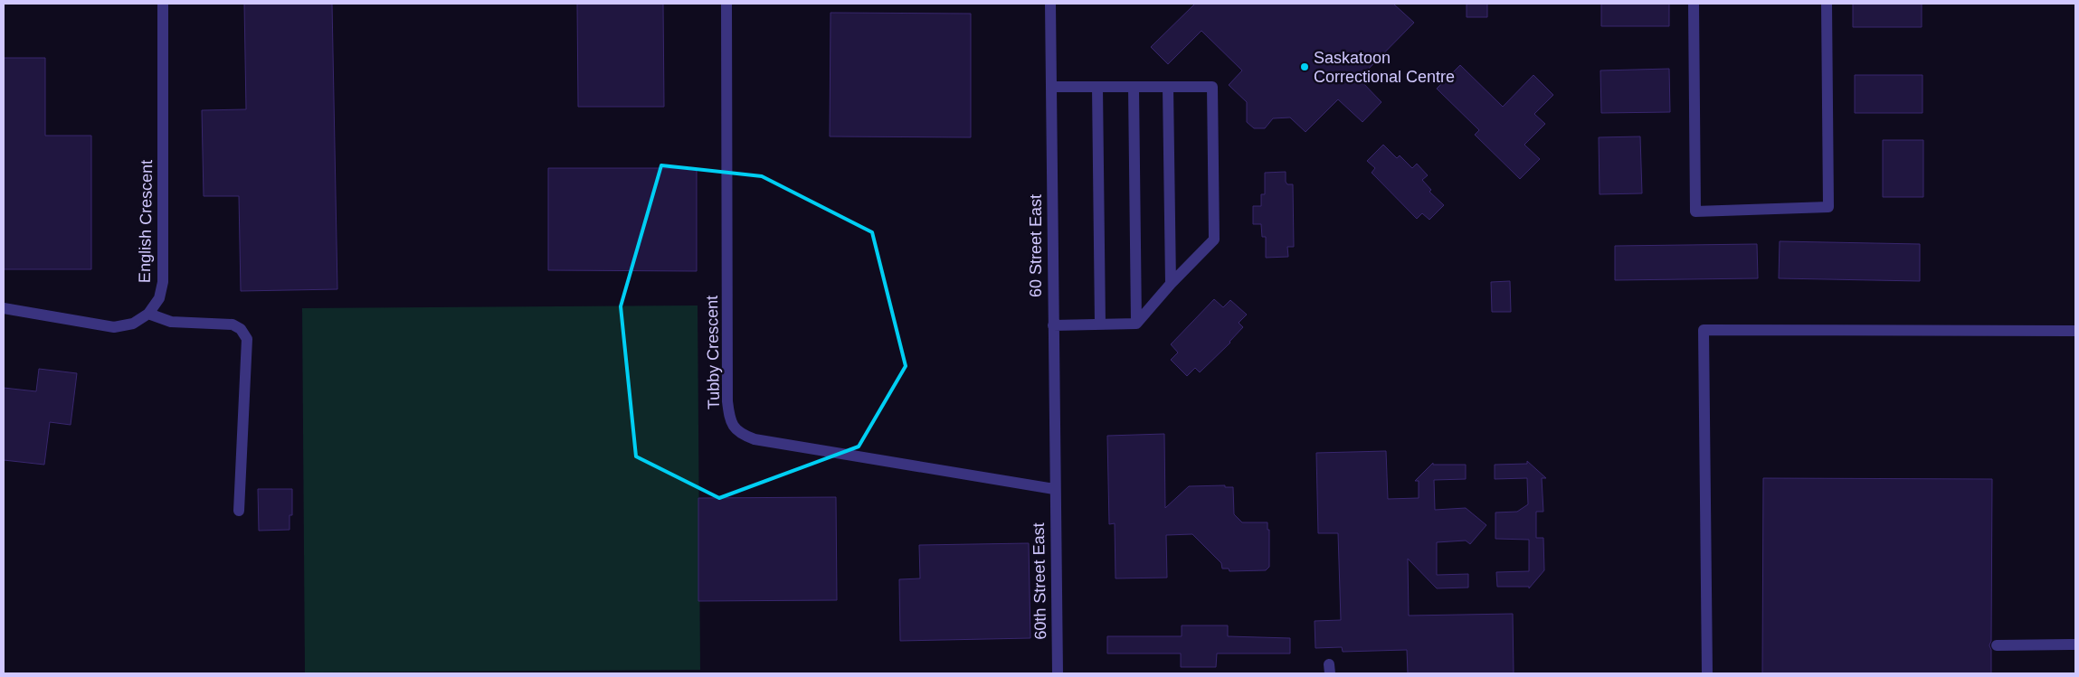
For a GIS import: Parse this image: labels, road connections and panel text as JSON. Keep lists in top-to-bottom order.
{
  "streets": {
    "street": [
      "English Crescent",
      "60 Street East",
      "Tubby Crescent",
      "60th Street East"
    ]
  },
  "crossings": [
    ["60 Street East", "Tubby Crescent"],
    ["60 Street East", "60th Street East"],
    ["Tubby Crescent", "60th Street East"]
  ],
  "places": ["Saskatoon Correctional Centre"]
}
